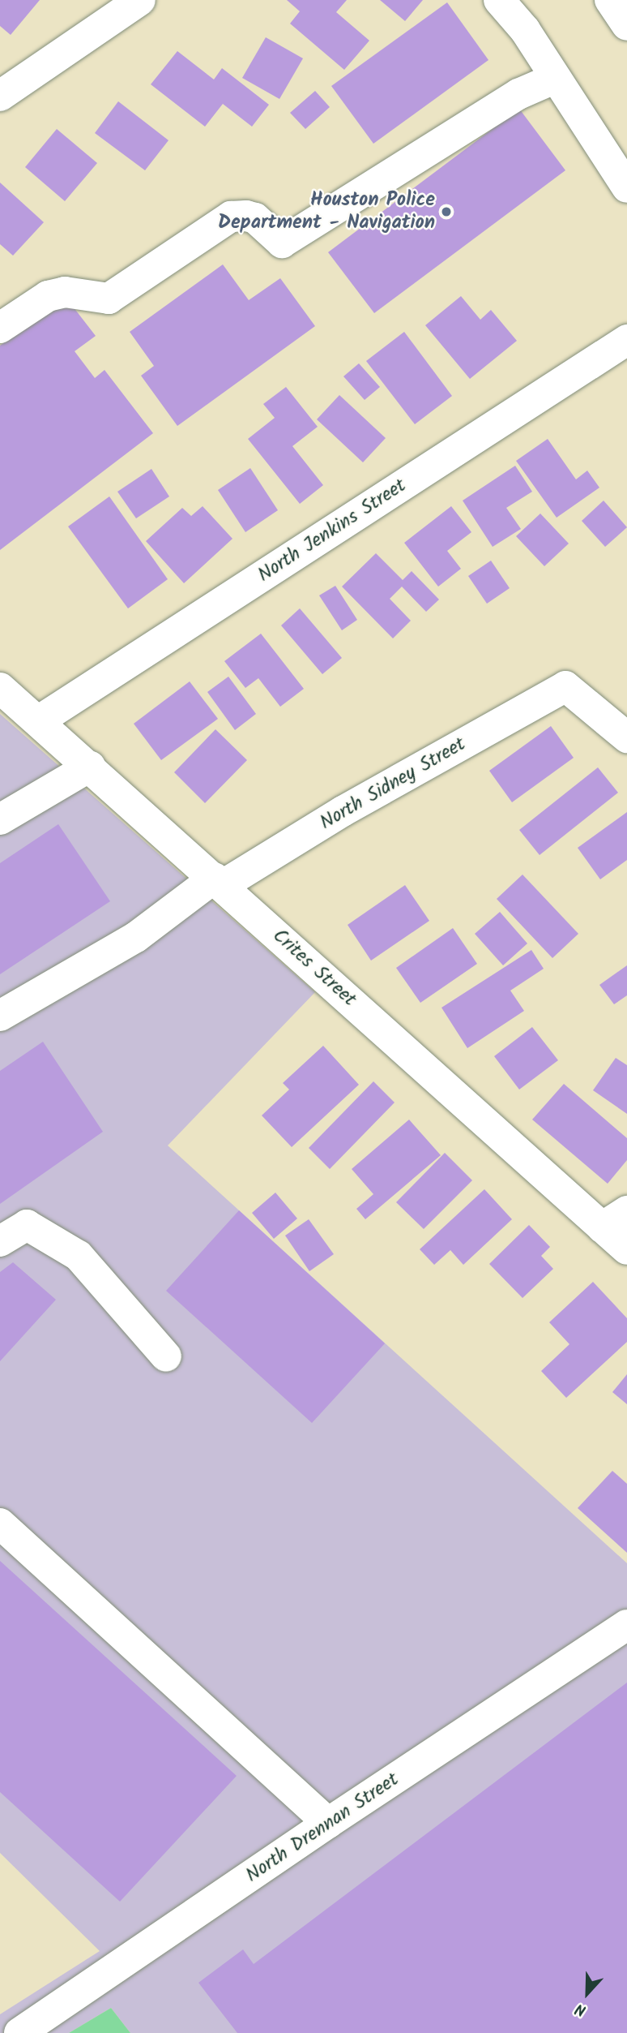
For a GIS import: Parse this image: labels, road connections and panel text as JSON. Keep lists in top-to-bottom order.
{
  "streets": {
    "street": [
      "North Jenkins Street",
      "North Sidney Street",
      "Crites Street",
      "North Drennan Street"
    ]
  },
  "crossings": [
    ["North Jenkins Street", "Crites Street"],
    ["North Sidney Street", "Crites Street"]
  ],
  "places": ["Houston Police Department - Navigation"],
  "north": "bottom"
}
